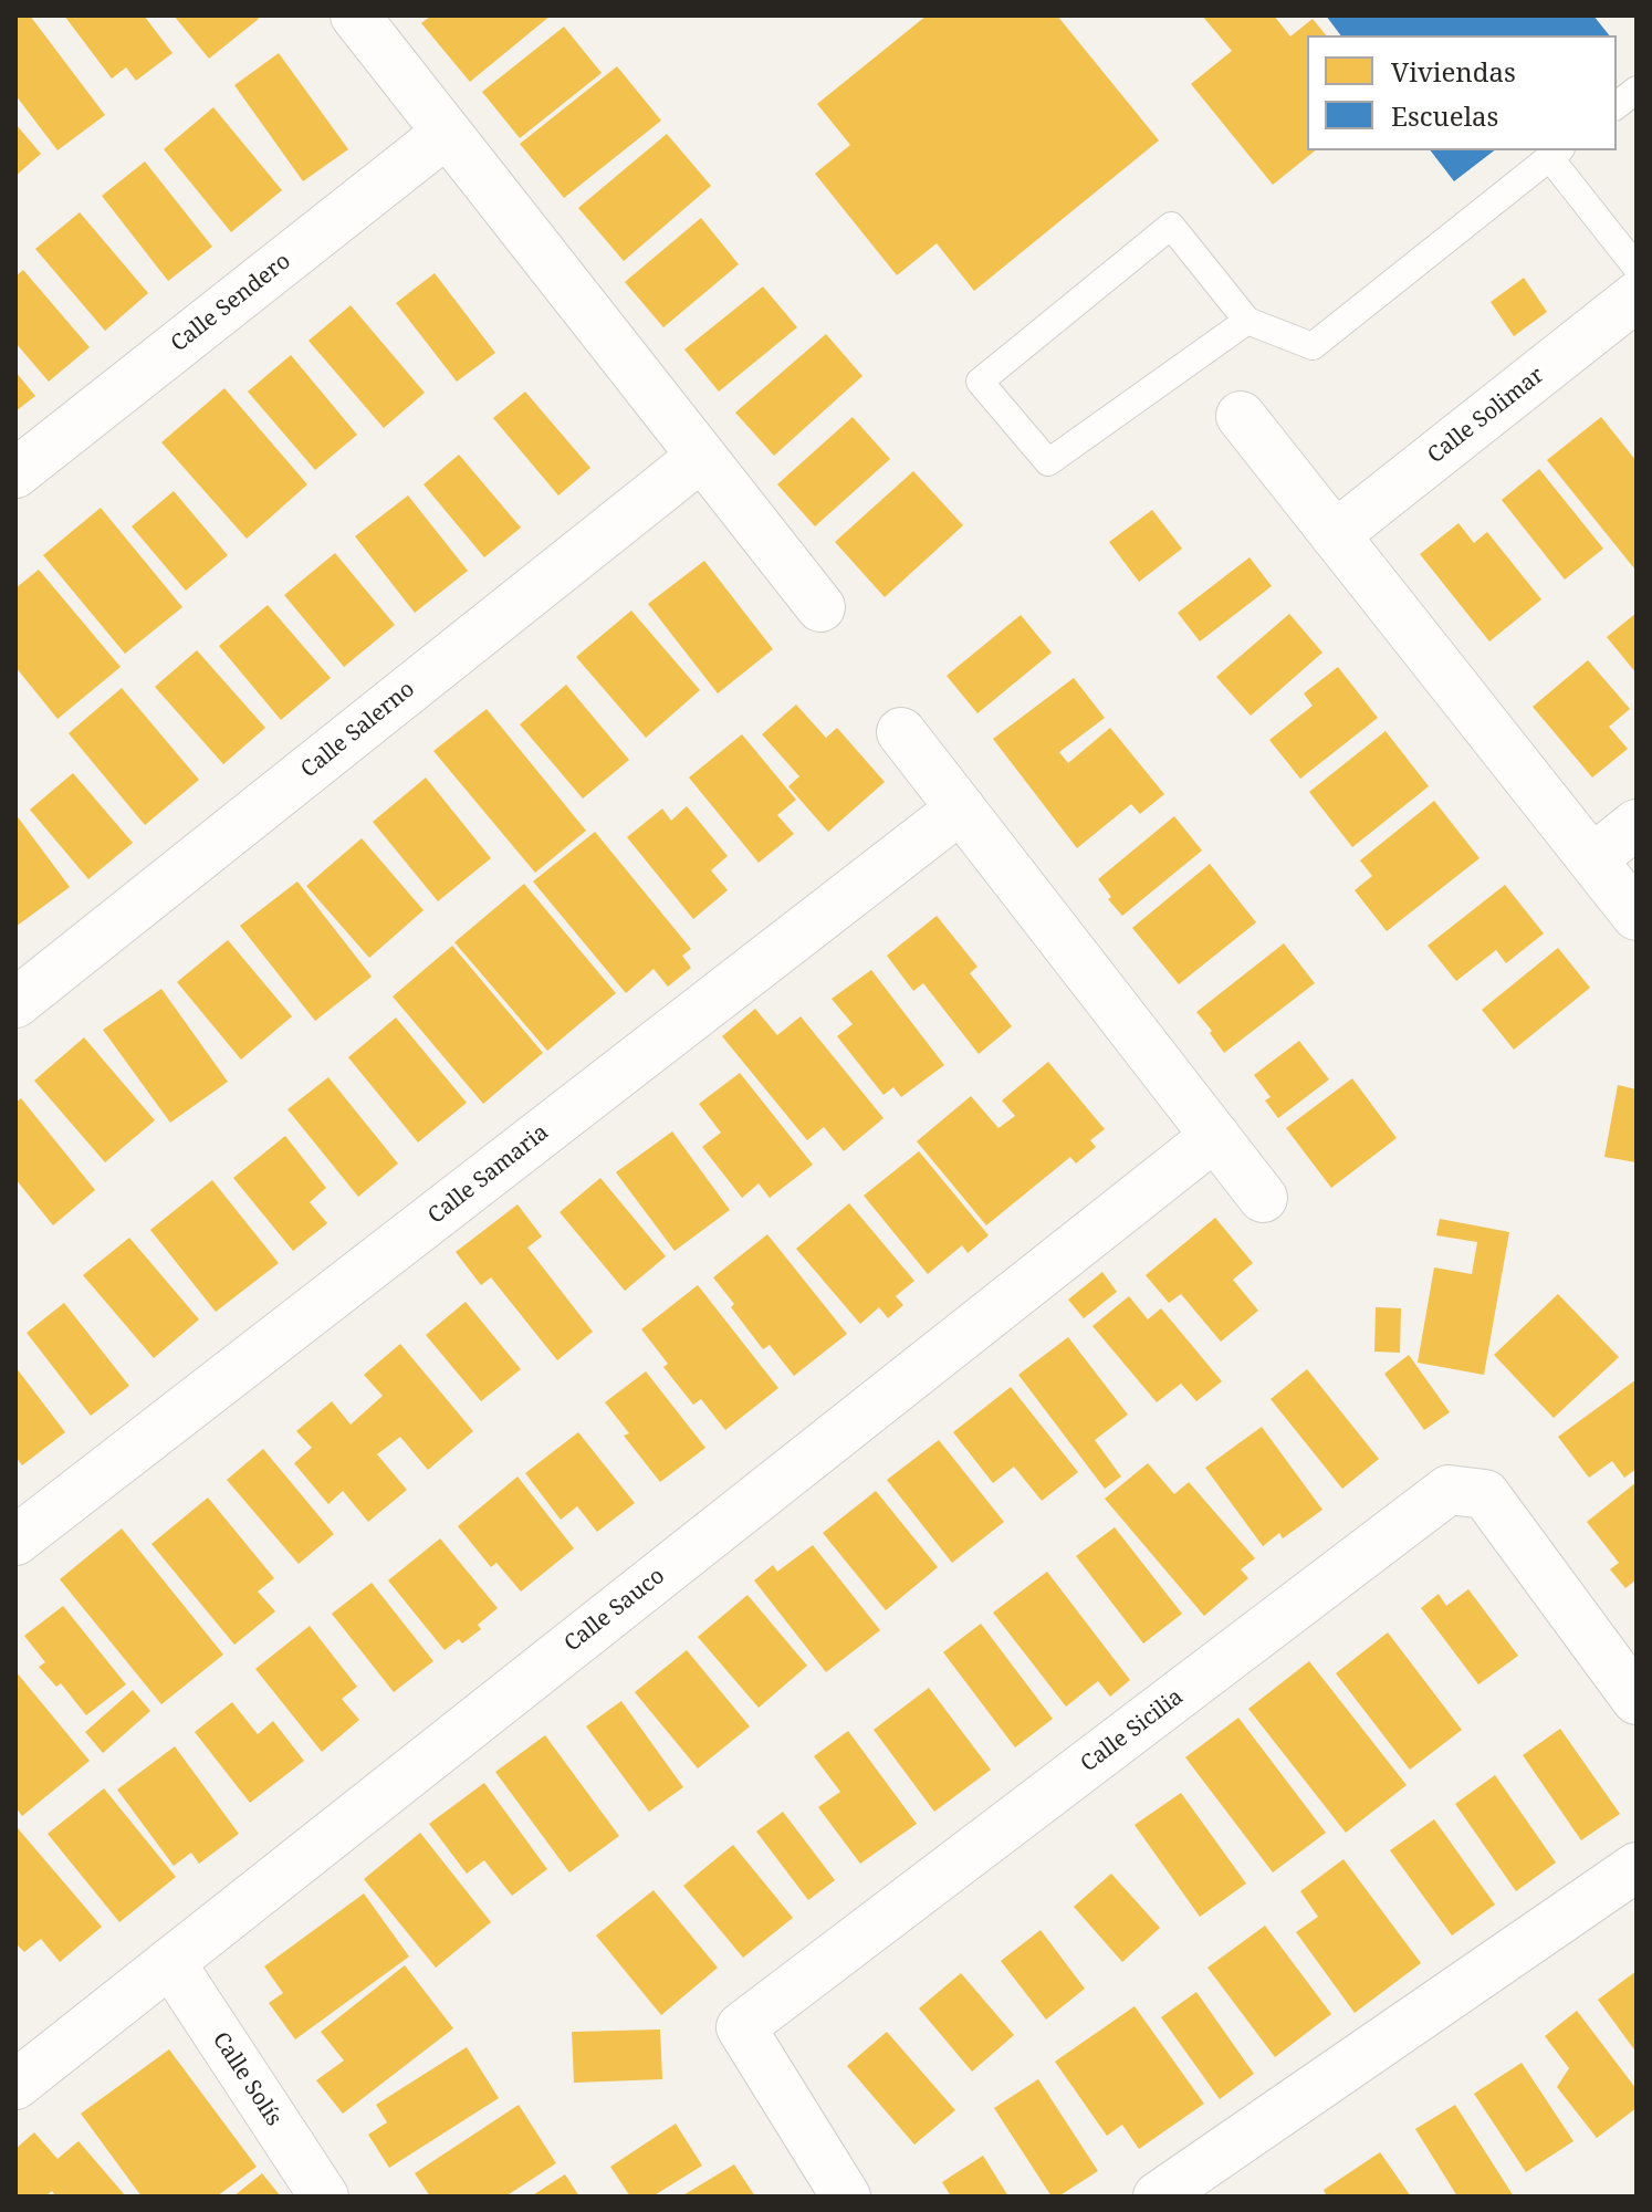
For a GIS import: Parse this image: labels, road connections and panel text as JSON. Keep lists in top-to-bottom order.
{
  "streets": {
    "street": [
      "Calle Sendero",
      "Calle Solimar",
      "Calle Salerno",
      "Calle Samaria",
      "Calle Sauco",
      "Calle Sicilia",
      "Calle Solís"
    ]
  },
  "crossings": [
    ["Calle Sauco", "Calle Solís"]
  ],
  "legend": ["Viviendas", "Escuelas"]
}
